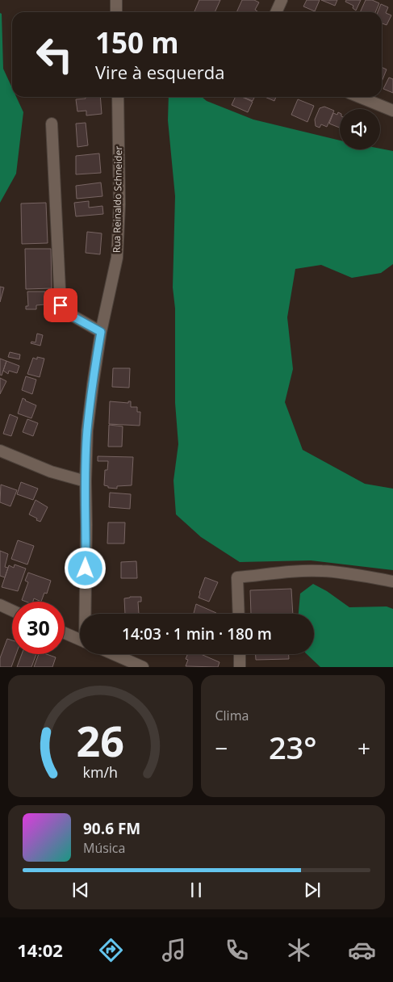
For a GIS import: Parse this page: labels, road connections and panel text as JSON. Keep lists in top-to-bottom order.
{
  "streets": {
    "street": ["Rua Reinaldo Schneider"]
  },
  "page": {
    "turn": ["150 m", "Vire à esquerda"],
    "limit": "30",
    "trip": "14:03 · 1 min · 180 m",
    "tile": "Clima",
    "heat": ["−", "23°", "+"],
    "song": ["90.6 FM", "Música"],
    "tabs": "14:02",
    "gauge": ["26", "km/h"]
  }
}
